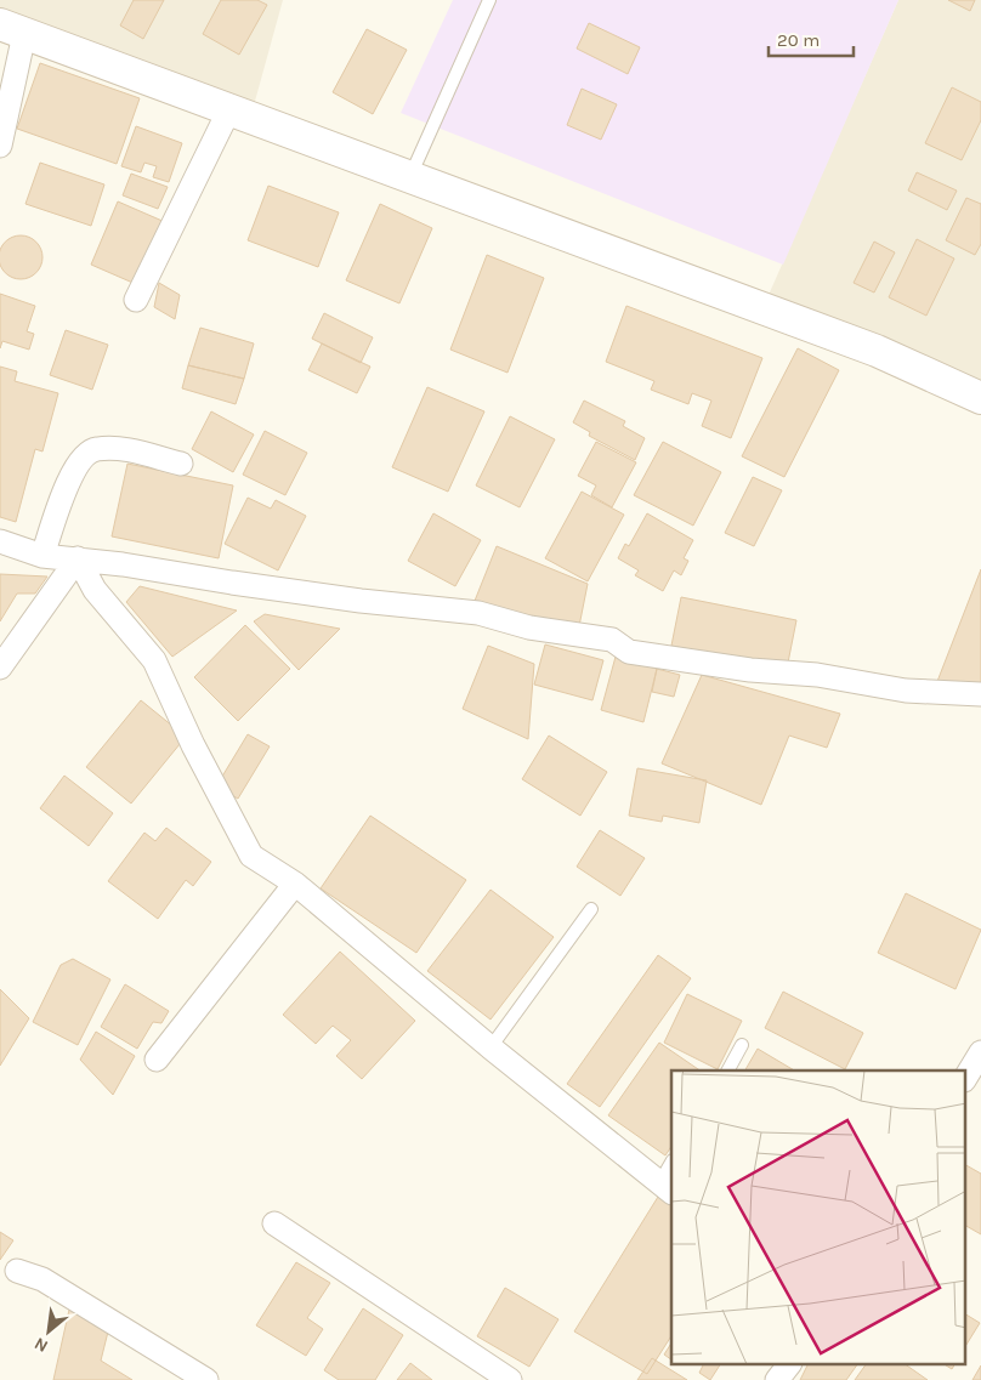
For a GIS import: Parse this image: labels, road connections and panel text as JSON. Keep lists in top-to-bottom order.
{
  "scale_bar": "20 m",
  "north": "bottom left"
}
